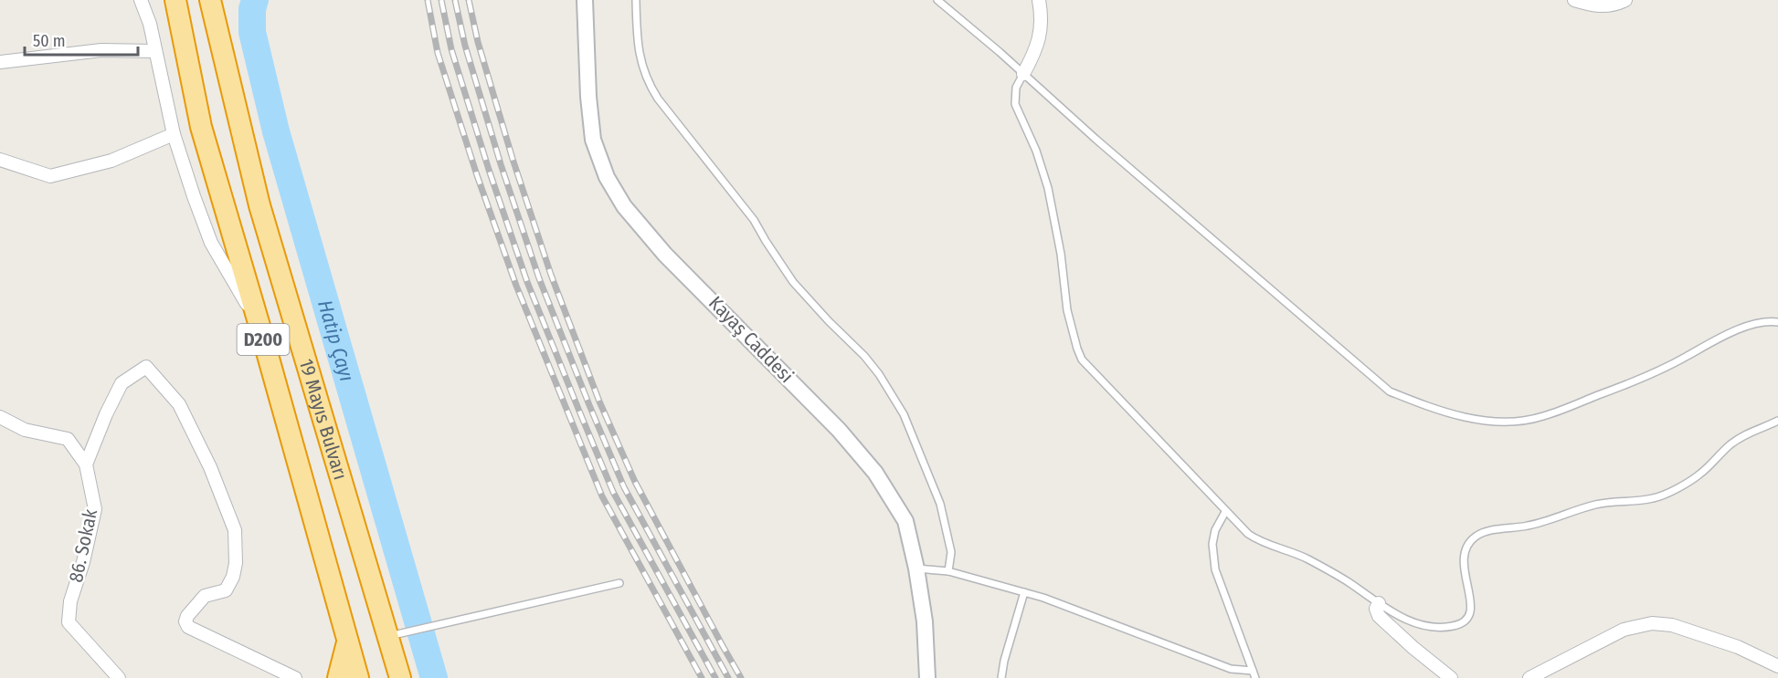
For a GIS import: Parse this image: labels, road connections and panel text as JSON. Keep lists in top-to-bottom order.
{
  "streets": {
    "highway": ["D200", "19 Mayıs Bulvarı"],
    "street": ["Kayaş Caddesi", "86. Sokak"]
  },
  "water": ["Hatip Çayı"],
  "scale_bar": "50 m"
}
